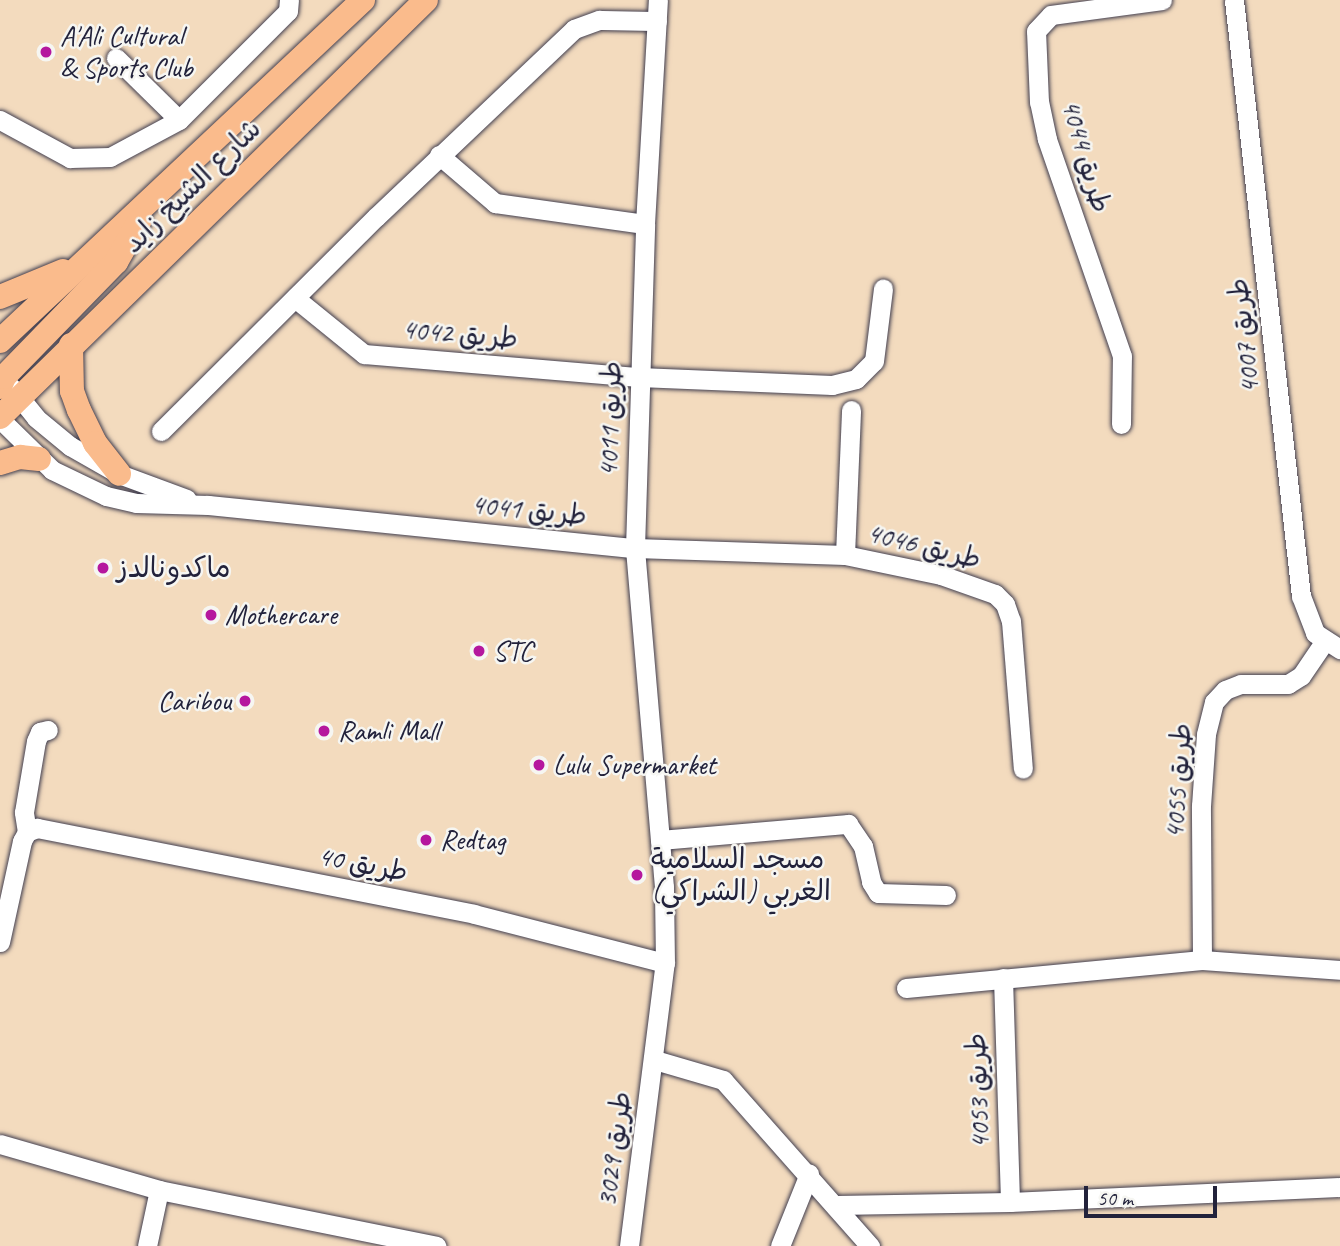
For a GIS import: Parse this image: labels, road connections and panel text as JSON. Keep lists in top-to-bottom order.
{
  "streets": {
    "main road": ["شارع الشيخ زايد"],
    "street": [
      "طريق 4044",
      "طريق 4042",
      "طريق 4007",
      "طريق 4011",
      "طريق 4041",
      "طريق 4046",
      "طريق 4055",
      "طريق 40",
      "طريق 4053",
      "طريق 3029"
    ]
  },
  "crossings": [
    ["شارع الشيخ زايد", "طريق 4041"],
    ["طريق 4042", "طريق 4011"],
    ["طريق 4007", "طريق 4055"],
    ["طريق 4011", "طريق 4041"],
    ["طريق 4011", "طريق 40"],
    ["طريق 4011", "طريق 3029"],
    ["طريق 4041", "طريق 4046"]
  ],
  "places": [
    "A'Ali Cultural & Sports Club",
    "ماكدونالدز",
    "Mothercare",
    "STC",
    "Caribou",
    "Ramli Mall",
    "Lulu Supermarket",
    "Redtag",
    "مسجد السلامية الغربي (الشراكي)"
  ],
  "scale_bar": "50 m"
}
